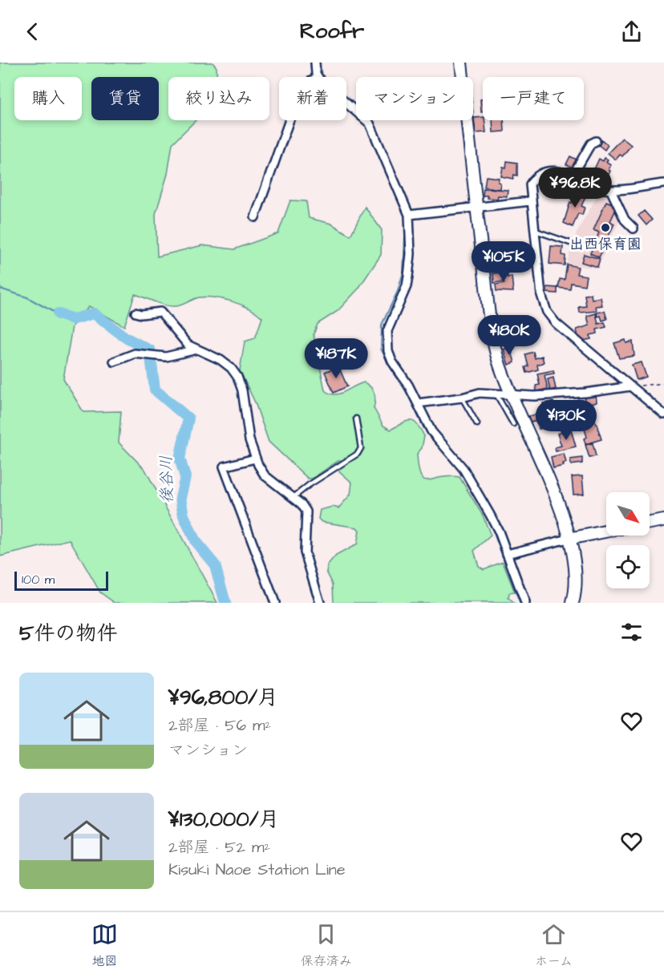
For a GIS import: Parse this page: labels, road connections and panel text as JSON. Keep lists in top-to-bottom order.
{
  "water": ["後谷川"],
  "places": ["出西保育園"],
  "scale_bar": "100 m",
  "north": "bottom right",
  "page": {
    "header": "Roofr",
    "chip": [
      "購入",
      "賃貸",
      "絞り込み",
      "新着",
      "マンション",
      "一戸建て"
    ],
    "price": [
      "¥96.8K",
      "¥105K",
      "¥180K",
      "¥187K",
      "¥130K"
    ],
    "scale": "100 m",
    "heading": "5件の物件",
    "list": [
      {
        "name": "¥96,800/月",
        "note": "2部屋 · 56 m² · マンション"
      },
      {
        "name": "¥130,000/月",
        "note": "2部屋 · 52 m² · Kisuki Naoe Station Line"
      }
    ],
    "tabs": ["地図", "保存済み", "ホーム"]
  }
}
